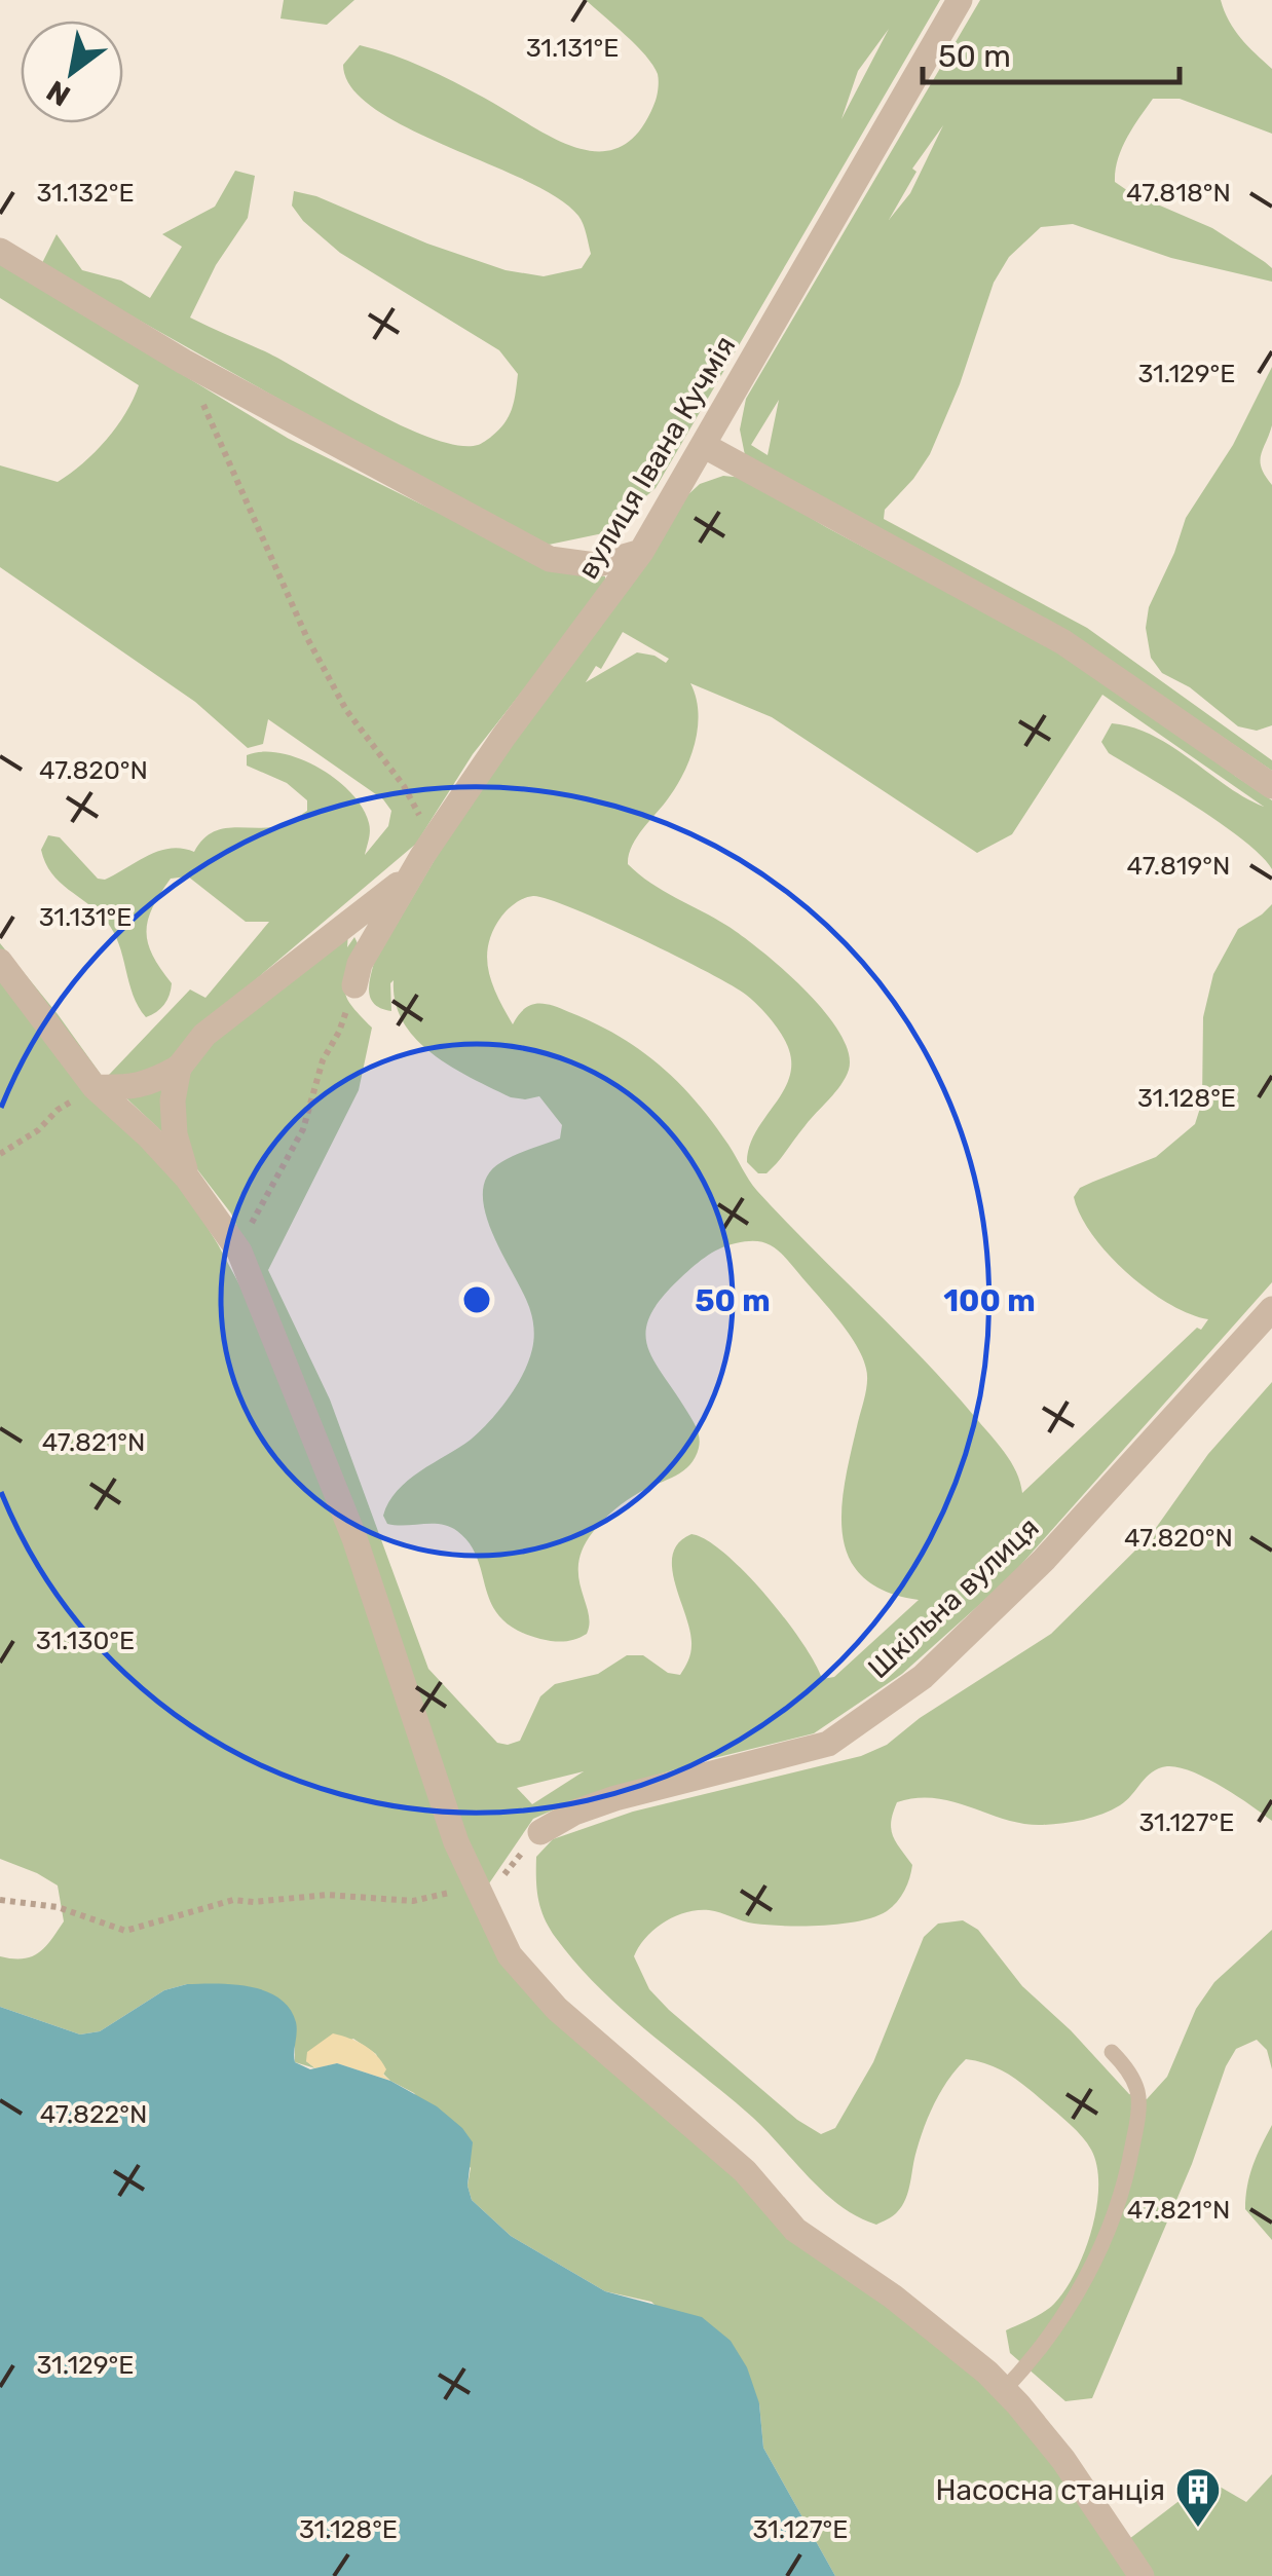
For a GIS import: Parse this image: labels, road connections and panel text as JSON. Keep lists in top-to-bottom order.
{
  "streets": {
    "street": ["вулиця Івана Кучмія", "Шкільна вулиця"]
  },
  "places": {
    "building": ["Насосна станція"]
  },
  "scale_bar": "50 m",
  "north": "bottom left",
  "coordinates": [
    "31.131°E",
    "31.132°E",
    "47.818°N",
    "31.129°E",
    "47.820°N",
    "47.819°N",
    "31.128°E",
    "47.821°N",
    "31.130°E",
    "31.127°E",
    "47.822°N"
  ],
  "rings": ["50 m", "100 m"]
}
